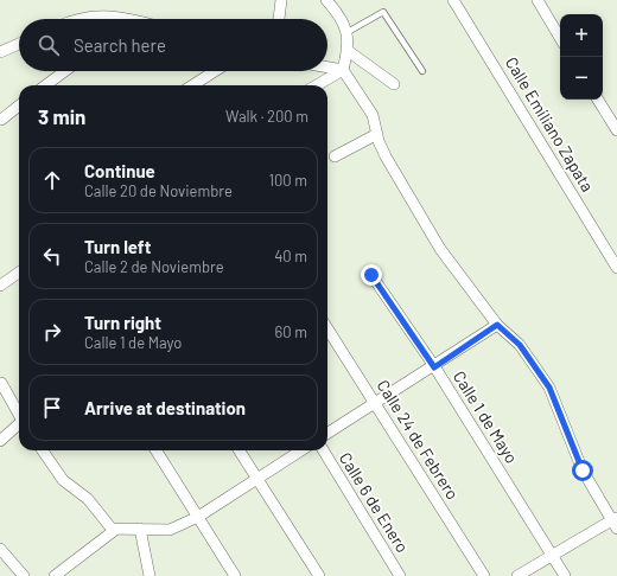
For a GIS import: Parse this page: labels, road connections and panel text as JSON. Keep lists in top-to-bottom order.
{
  "streets": {
    "street": [
      "Calle Emiliano Zapata",
      "Calle 1 de Mayo",
      "Calle 24 de Febrero",
      "Calle 6 de Enero"
    ]
  },
  "page": {
    "map_buttons": ["+", "−"],
    "search": "Search here",
    "heading": ["3 min", "Walk · 200 m"],
    "list": [
      ["Continue", "Calle 20 de Noviembre", "100 m"],
      ["Turn left", "Calle 2 de Noviembre", "40 m"],
      ["Turn right", "Calle 1 de Mayo", "60 m"],
      "Arrive at destination"
    ]
  }
}
